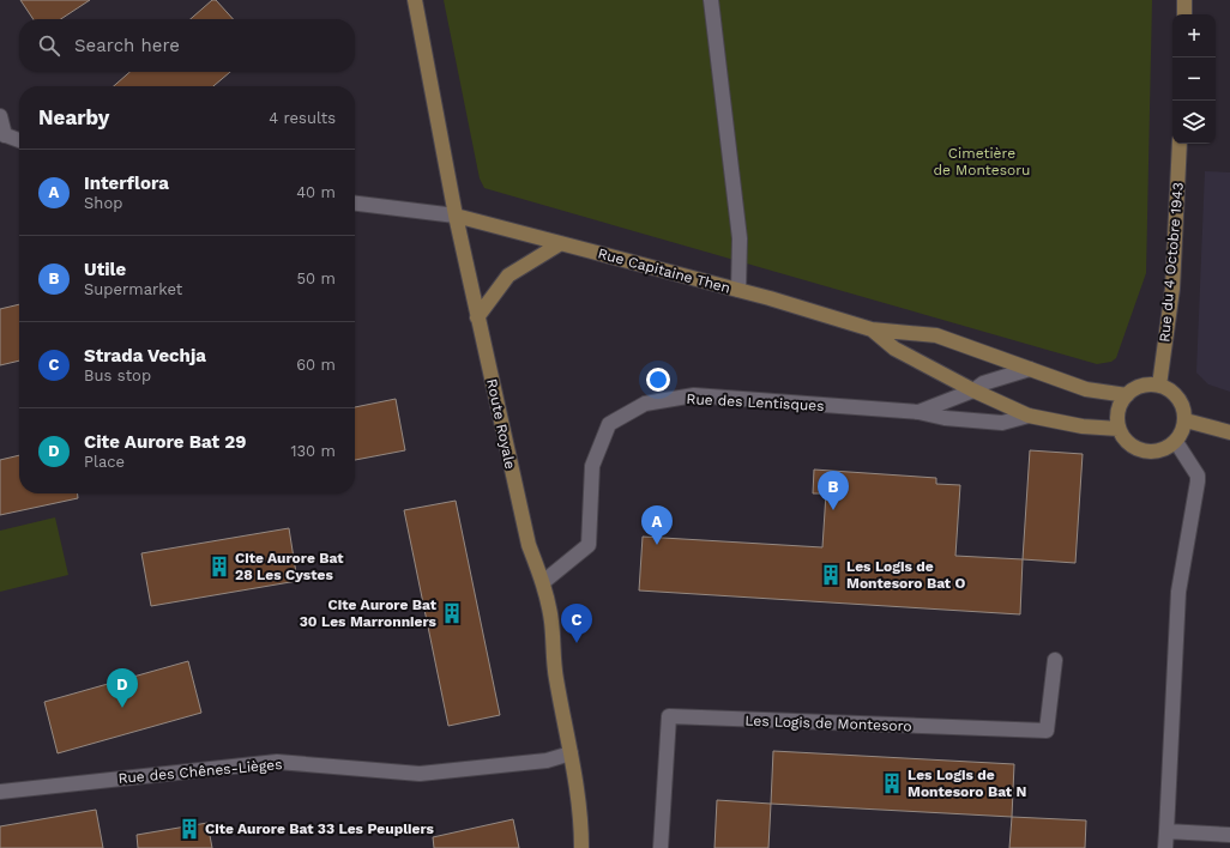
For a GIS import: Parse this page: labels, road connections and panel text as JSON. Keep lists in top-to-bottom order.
{
  "streets": {
    "main road": ["Rue du 4 Octobre 1943", "Rue Capitaine Then", "Route Royale"],
    "street": ["Rue des Lentisques", "Les Logis de Montesoro", "Rue des Chênes-Lièges"]
  },
  "crossings": [
    ["Rue du 4 Octobre 1943", "Rue Capitaine Then"],
    ["Rue Capitaine Then", "Rue des Lentisques"],
    ["Rue Capitaine Then", "Route Royale"],
    ["Rue des Lentisques", "Route Royale"],
    ["Route Royale", "Rue des Chênes-Lièges"]
  ],
  "parks": ["Cimetière de Montesoru"],
  "places": {
    "building": [
      "Cite Aurore Bat 28 Les Cystes",
      "Les Logis de Montesoro Bat O",
      "Cite Aurore Bat 30 Les Marronniers",
      "Les Logis de Montesoro Bat N",
      "Cite Aurore Bat 33 Les Peupliers"
    ]
  },
  "page": {
    "map_buttons": ["+", "−"],
    "search": "Search here",
    "heading": ["Nearby", "4 results"],
    "list": [
      {
        "mark": "A",
        "name": "Interflora",
        "note": "Shop",
        "value": "40 m"
      },
      {
        "mark": "B",
        "name": "Utile",
        "note": "Supermarket",
        "value": "50 m"
      },
      {
        "mark": "C",
        "name": "Strada Vechja",
        "note": "Bus stop",
        "value": "60 m"
      },
      {
        "mark": "D",
        "name": "Cite Aurore Bat 29",
        "note": "Place",
        "value": "130 m"
      }
    ],
    "pins": [
      "B",
      "A",
      "C",
      "D"
    ]
  }
}
